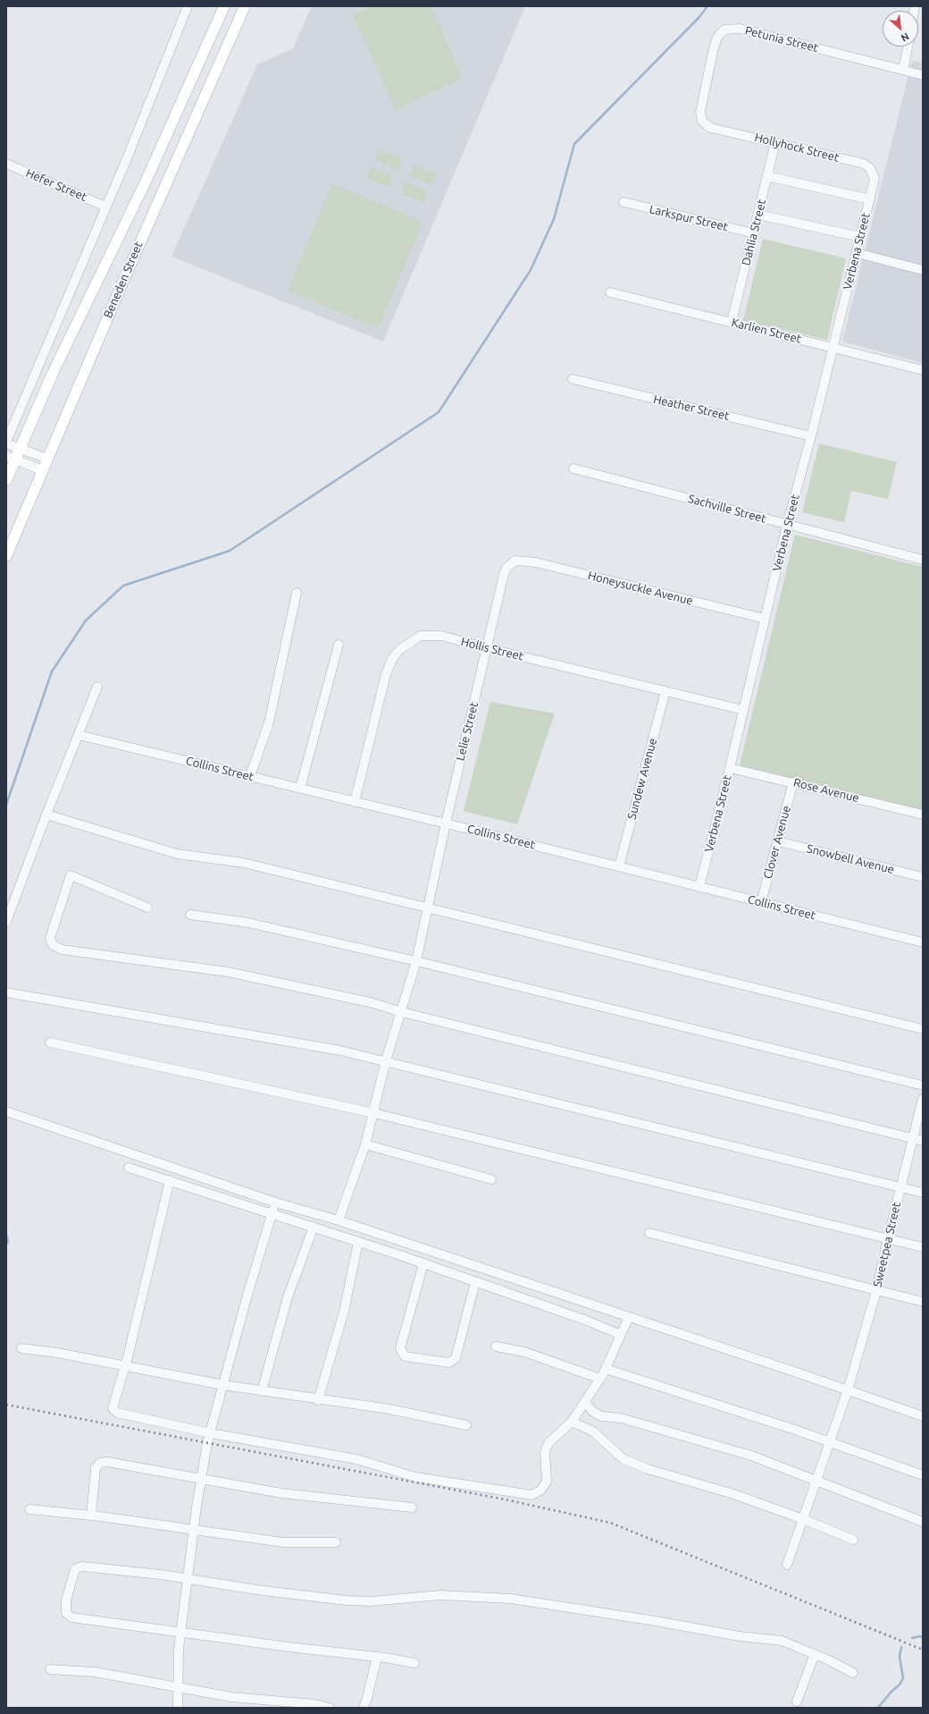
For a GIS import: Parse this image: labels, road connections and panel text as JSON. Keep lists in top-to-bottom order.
{
  "streets": {
    "main road": ["Beneden Street"],
    "street": [
      "Petunia Street",
      "Hollyhock Street",
      "Hefer Street",
      "Larkspur Street",
      "Dahlia Street",
      "Verbena Street",
      "Karlien Street",
      "Heather Street",
      "Sachville Street",
      "Honeysuckle Avenue",
      "Hollis Street",
      "Lelie Street",
      "Collins Street",
      "Sundew Avenue",
      "Rose Avenue",
      "Clover Avenue",
      "Snowbell Avenue",
      "Sweetpea Street"
    ]
  },
  "crossings": [
    ["Petunia Street", "Hollyhock Street"],
    ["Hollyhock Street", "Dahlia Street"],
    ["Hollyhock Street", "Verbena Street"],
    ["Larkspur Street", "Dahlia Street"],
    ["Dahlia Street", "Karlien Street"],
    ["Verbena Street", "Karlien Street"],
    ["Verbena Street", "Heather Street"],
    ["Verbena Street", "Sachville Street"],
    ["Verbena Street", "Honeysuckle Avenue"],
    ["Verbena Street", "Hollis Street"],
    ["Verbena Street", "Collins Street"],
    ["Verbena Street", "Rose Avenue"],
    ["Honeysuckle Avenue", "Lelie Street"],
    ["Hollis Street", "Lelie Street"],
    ["Hollis Street", "Collins Street"],
    ["Hollis Street", "Sundew Avenue"],
    ["Lelie Street", "Collins Street"],
    ["Collins Street", "Sundew Avenue"],
    ["Collins Street", "Clover Avenue"],
    ["Rose Avenue", "Clover Avenue"],
    ["Clover Avenue", "Snowbell Avenue"]
  ],
  "north": "bottom right"
}
